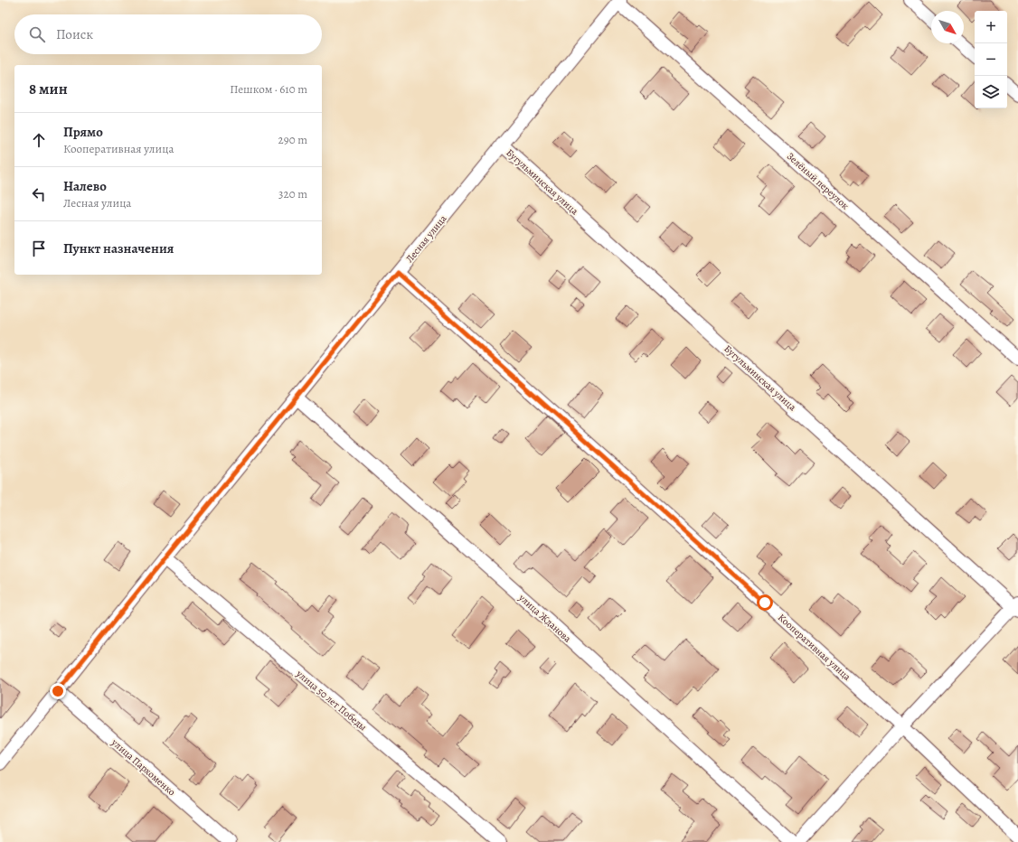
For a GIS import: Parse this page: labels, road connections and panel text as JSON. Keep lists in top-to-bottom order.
{
  "streets": {
    "street": [
      "Зелёный переулок",
      "Бугульминская улица",
      "Лесная улица",
      "улица Жданова",
      "Кооперативная улица",
      "улица 50 лет Победы",
      "улица Пархоменко"
    ]
  },
  "crossings": [
    ["Зелёный переулок", "Лесная улица"],
    ["Бугульминская улица", "Лесная улица"],
    ["Лесная улица", "улица Жданова"],
    ["Лесная улица", "Кооперативная улица"],
    ["Лесная улица", "улица 50 лет Победы"],
    ["Лесная улица", "улица Пархоменко"]
  ],
  "north": "bottom right",
  "page": {
    "map_buttons": ["+", "−"],
    "search": "Поиск",
    "heading": ["8 мин", "Пешком · 610 m"],
    "list": [
      ["Прямо", "Кооперативная улица", "290 m"],
      ["Налево", "Лесная улица", "320 m"],
      "Пункт назначения"
    ]
  }
}
